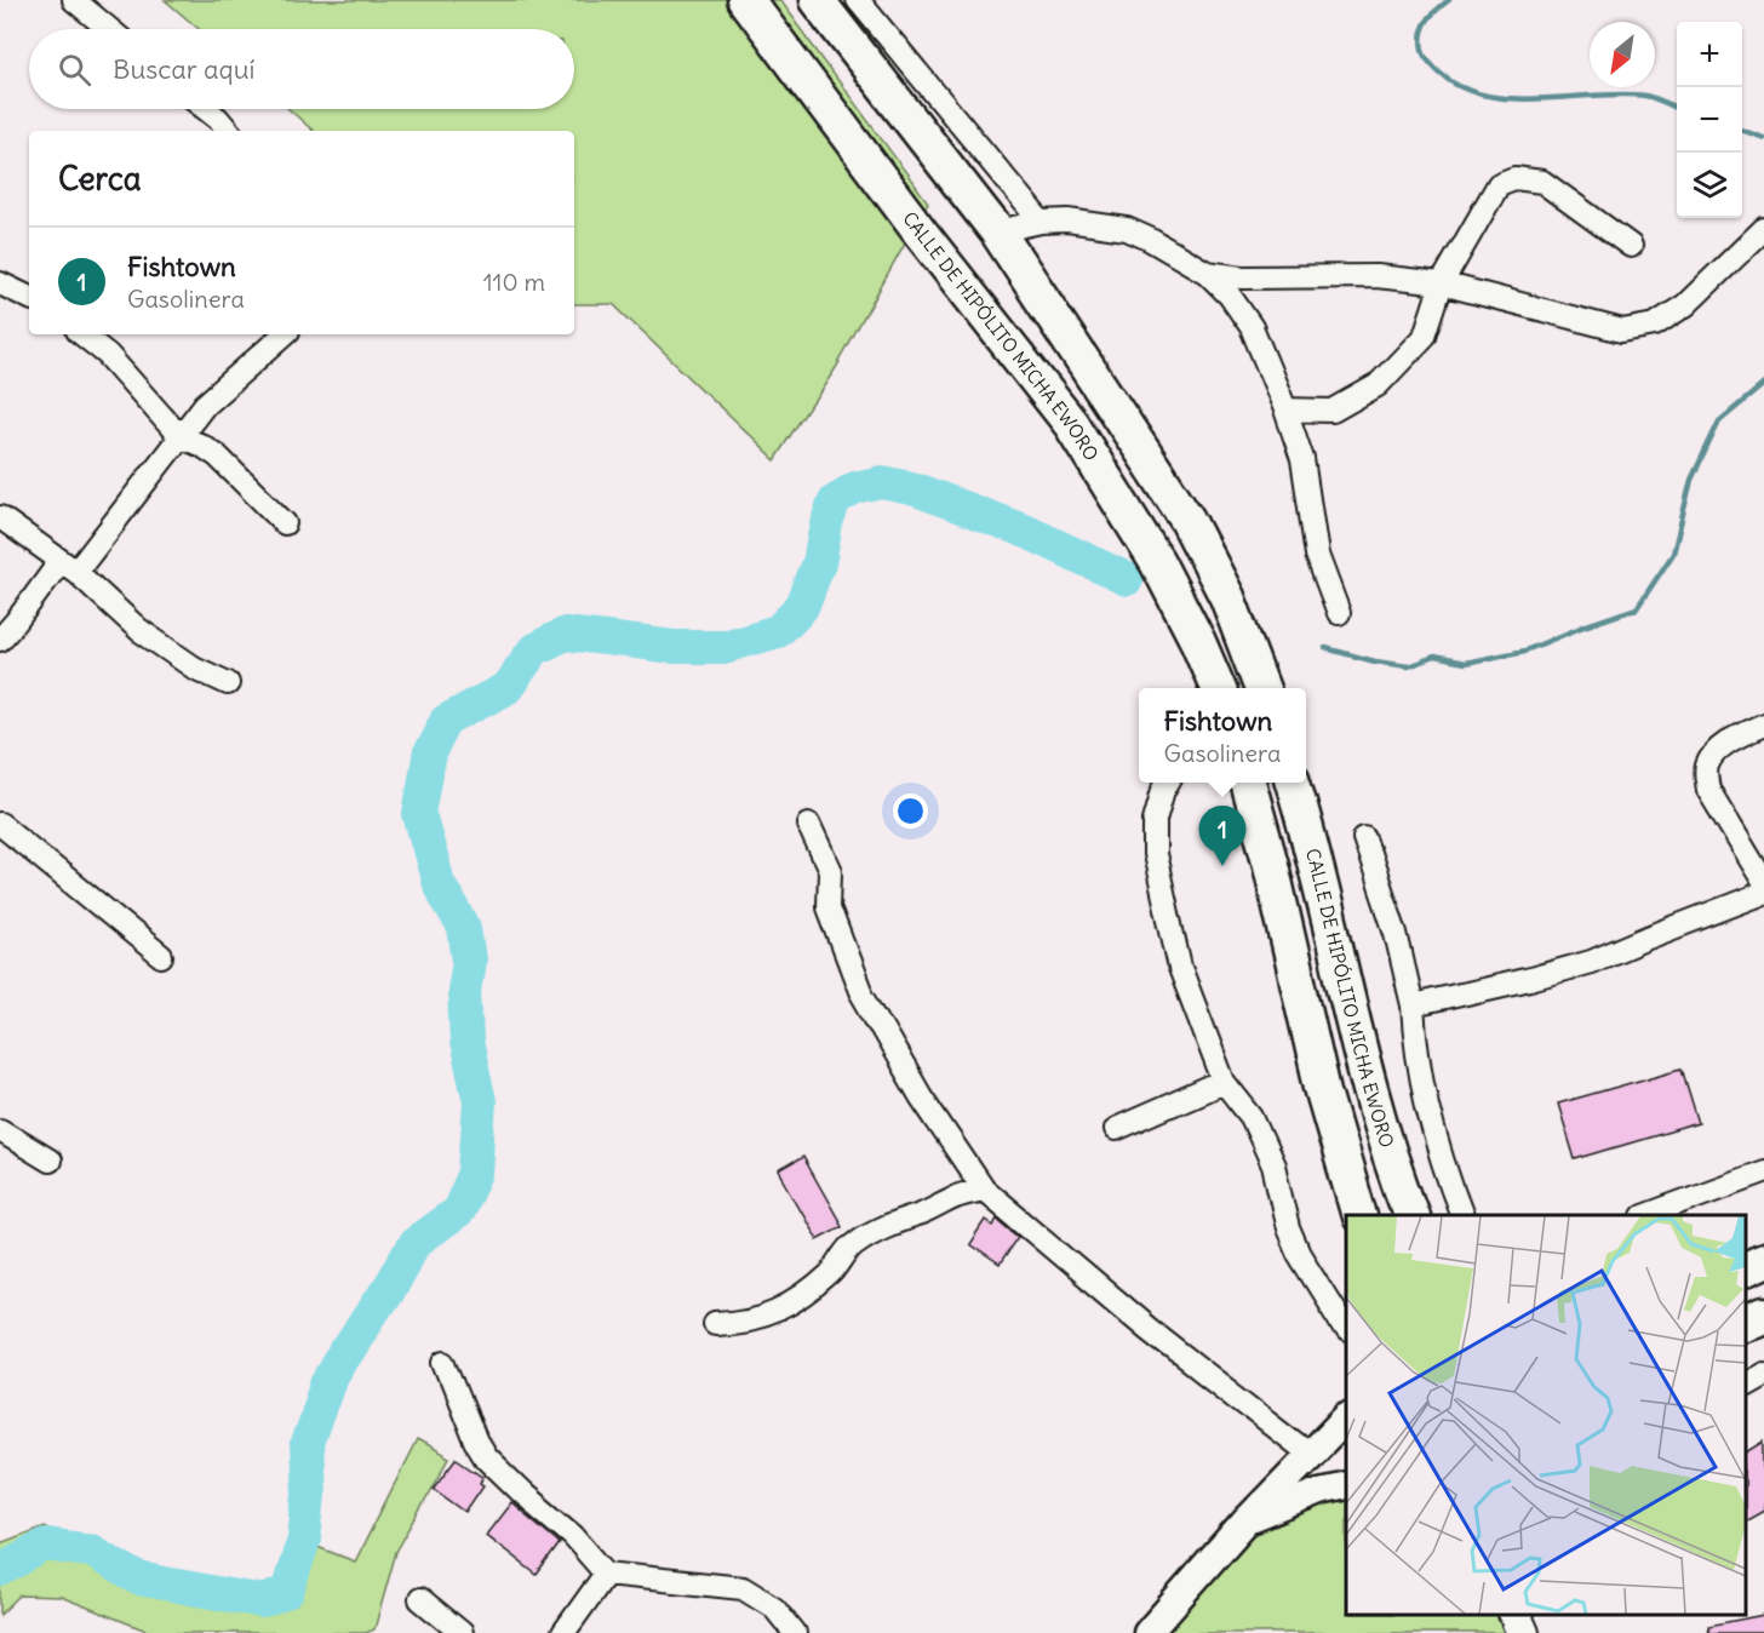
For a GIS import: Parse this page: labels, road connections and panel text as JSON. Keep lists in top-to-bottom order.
{
  "streets": {
    "main road": ["CALLE DE HIPÓLITO MICHA EWORO"]
  },
  "north": "bottom left",
  "page": {
    "map_buttons": ["+", "−"],
    "search": "Buscar aquí",
    "heading": "Cerca",
    "list": [
      {
        "mark": "1",
        "name": "Fishtown",
        "note": "Gasolinera",
        "value": "110 m"
      }
    ],
    "popup": ["Fishtown", "Gasolinera"],
    "pins": "1"
  }
}
